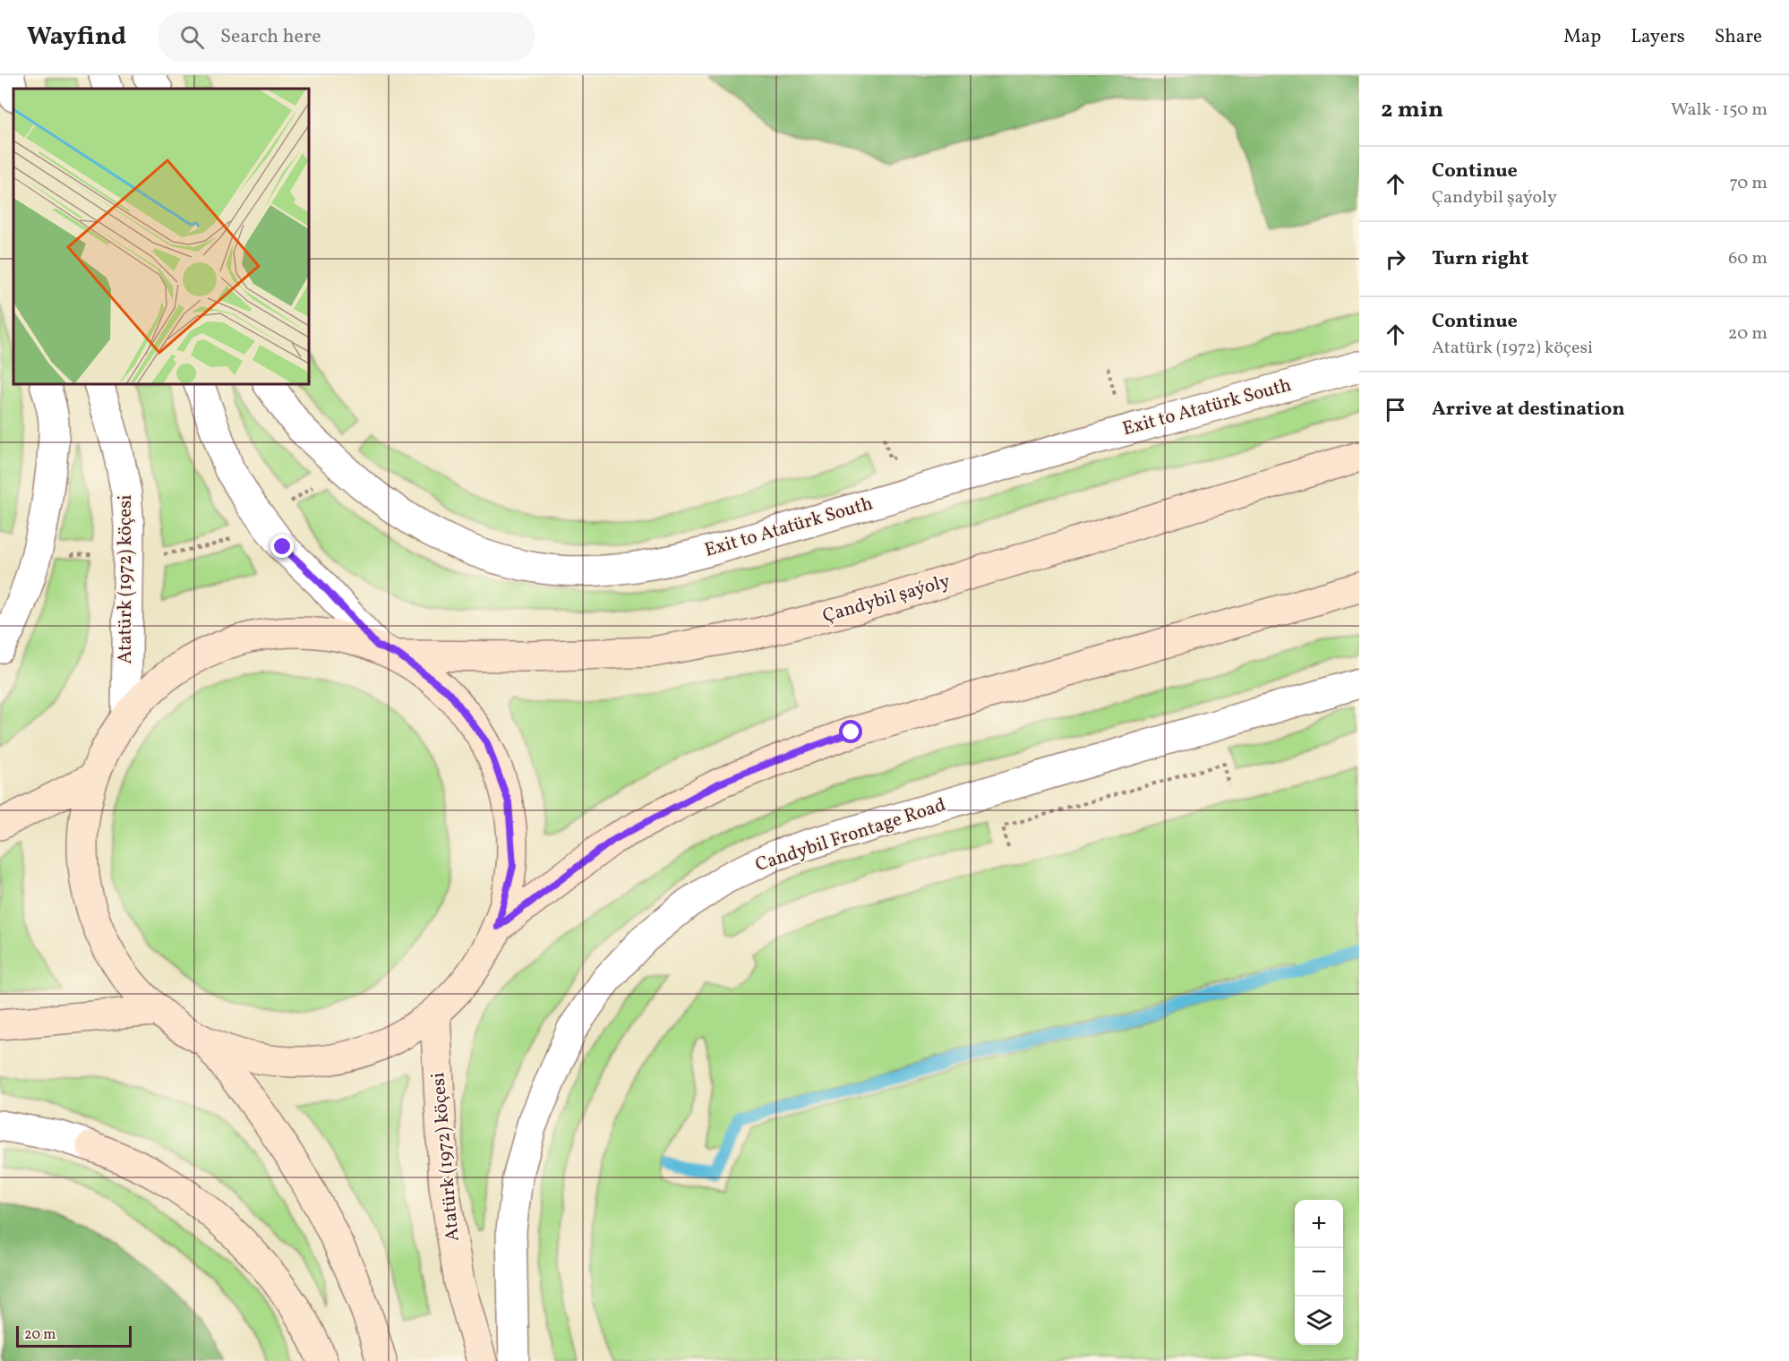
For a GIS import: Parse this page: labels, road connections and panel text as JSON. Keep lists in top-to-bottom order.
{
  "streets": {
    "main road": ["Atatürk (1972) köçesi", "Çandybil şaýoly"],
    "street": ["Exit to Atatürk South", "Candybil Frontage Road"]
  },
  "scale_bar": "20 m",
  "page": {
    "header": "Wayfind",
    "search": "Search here",
    "nav": ["Map", "Layers", "Share"],
    "heading": ["2 min", "Walk · 150 m"],
    "list": [
      ["Continue", "Çandybil şaýoly", "70 m"],
      ["Turn right", "60 m"],
      ["Continue", "Atatürk (1972) köçesi", "20 m"],
      "Arrive at destination"
    ],
    "map_buttons": ["+", "−"],
    "scale": "20 m"
  }
}
